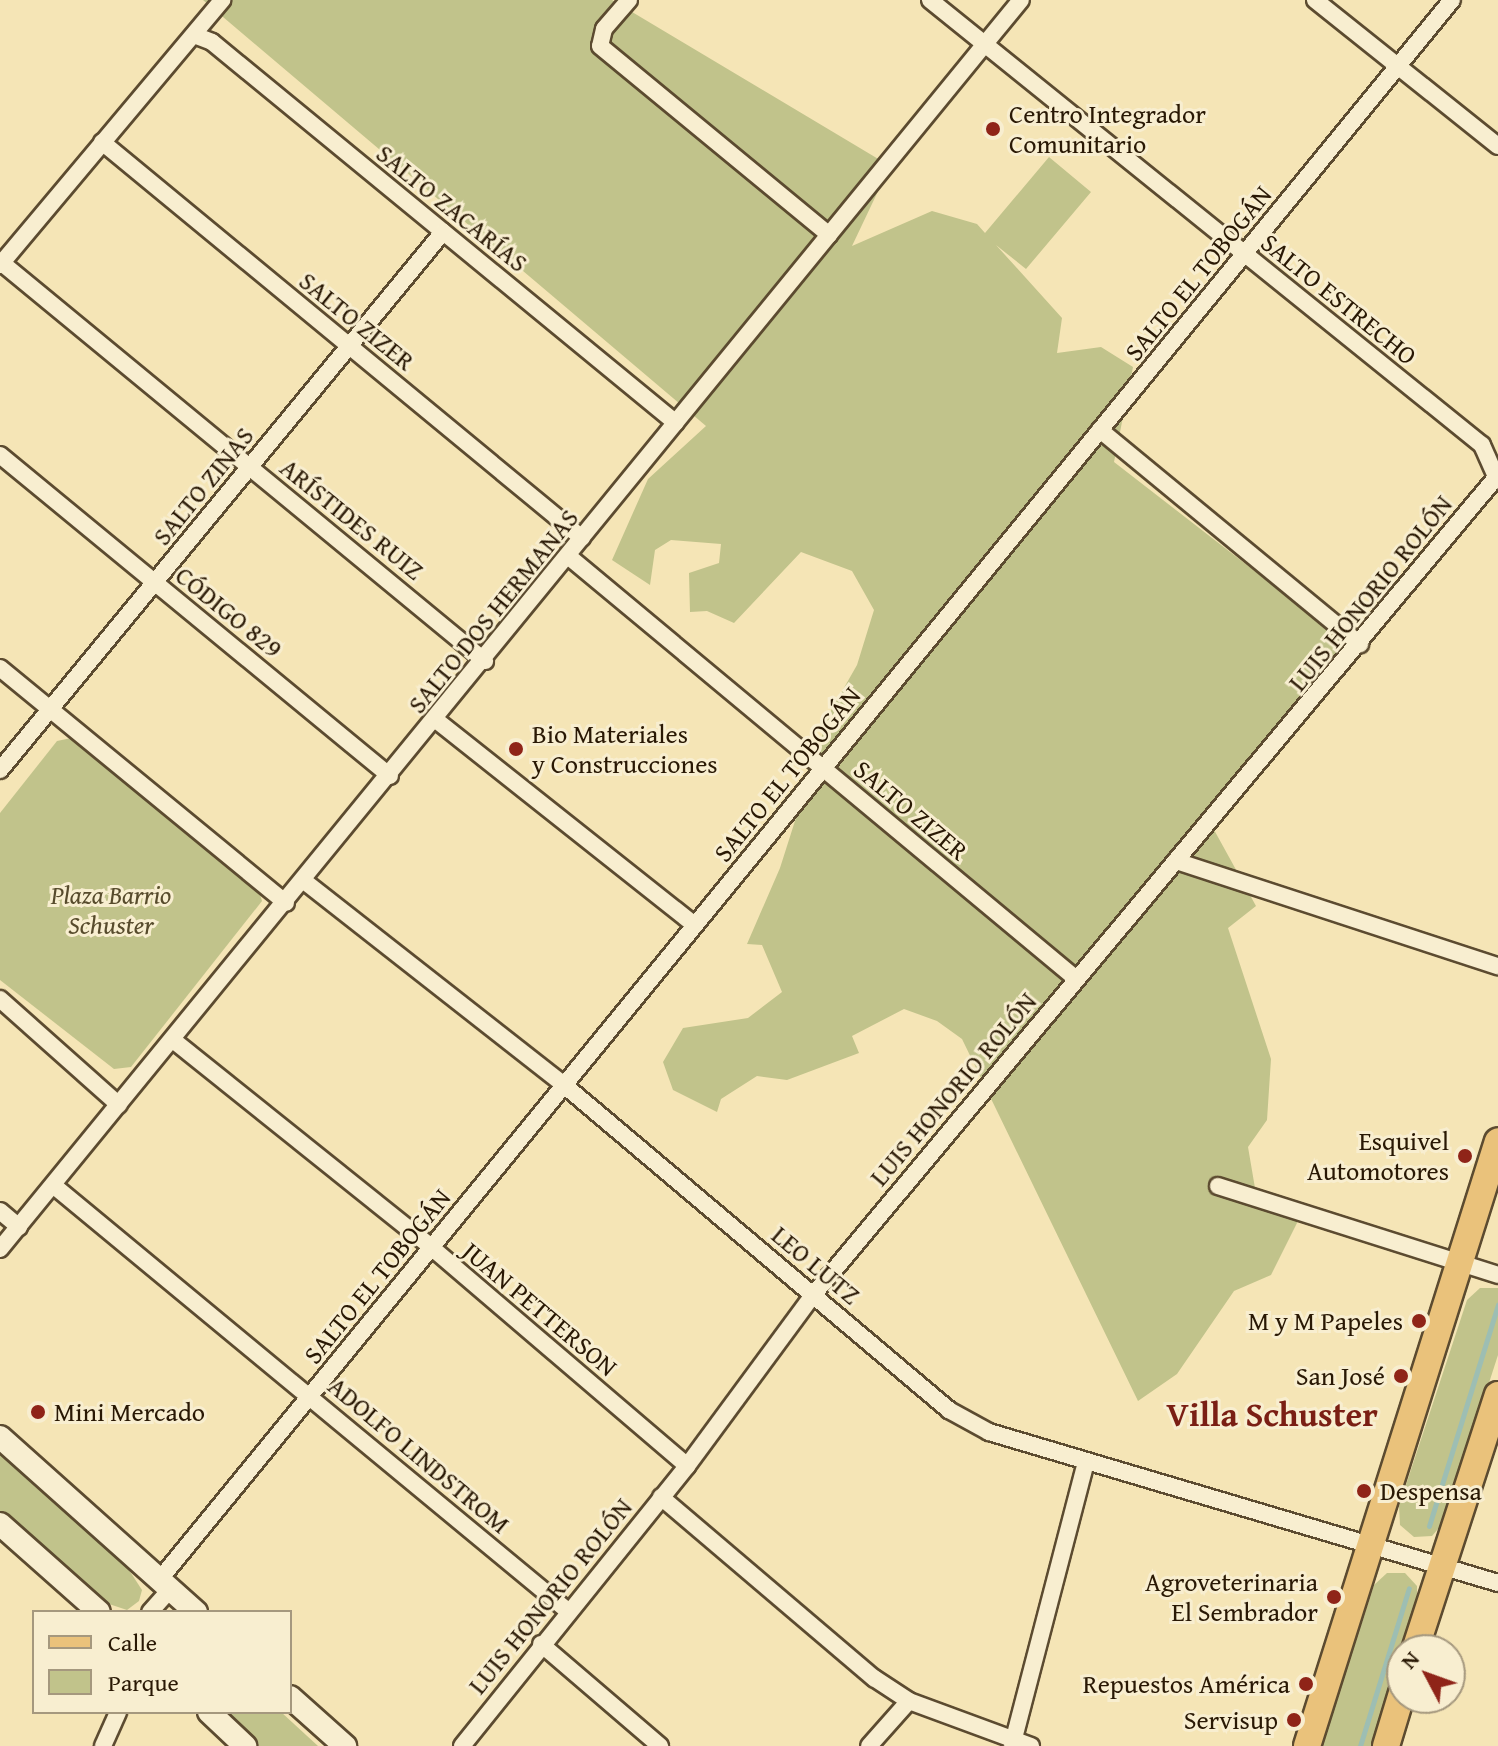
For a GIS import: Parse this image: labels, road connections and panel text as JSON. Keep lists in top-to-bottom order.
{
  "streets": {
    "street": [
      "SALTO ZACARÍAS",
      "SALTO EL TOBOGÁN",
      "SALTO ESTRECHO",
      "SALTO ZIZER",
      "SALTO ZINAS",
      "ARÍSTIDES RUIZ",
      "LUIS HONORIO ROLÓN",
      "SALTO DOS HERMANAS",
      "CÓDIGO 829",
      "LEO LUTZ",
      "JUAN PETTERSON",
      "ADOLFO LINDSTROM"
    ]
  },
  "crossings": [
    ["SALTO ZACARÍAS", "SALTO ZINAS"],
    ["SALTO ZACARÍAS", "SALTO DOS HERMANAS"],
    ["SALTO EL TOBOGÁN", "SALTO ESTRECHO"],
    ["SALTO EL TOBOGÁN", "SALTO ZIZER"],
    ["SALTO EL TOBOGÁN", "LEO LUTZ"],
    ["SALTO EL TOBOGÁN", "JUAN PETTERSON"],
    ["SALTO EL TOBOGÁN", "ADOLFO LINDSTROM"],
    ["SALTO ESTRECHO", "LUIS HONORIO ROLÓN"],
    ["SALTO ESTRECHO", "SALTO DOS HERMANAS"],
    ["SALTO ZIZER", "SALTO ZINAS"],
    ["SALTO ZIZER", "LUIS HONORIO ROLÓN"],
    ["SALTO ZIZER", "SALTO DOS HERMANAS"],
    ["SALTO ZINAS", "ARÍSTIDES RUIZ"],
    ["SALTO ZINAS", "CÓDIGO 829"],
    ["ARÍSTIDES RUIZ", "SALTO DOS HERMANAS"],
    ["LUIS HONORIO ROLÓN", "LEO LUTZ"],
    ["LUIS HONORIO ROLÓN", "JUAN PETTERSON"],
    ["LUIS HONORIO ROLÓN", "ADOLFO LINDSTROM"],
    ["SALTO DOS HERMANAS", "CÓDIGO 829"],
    ["SALTO DOS HERMANAS", "LEO LUTZ"],
    ["SALTO DOS HERMANAS", "JUAN PETTERSON"],
    ["SALTO DOS HERMANAS", "ADOLFO LINDSTROM"]
  ],
  "districts": ["Villa Schuster"],
  "parks": ["Plaza Barrio Schuster"],
  "places": [
    "Centro Integrador Comunitario",
    "Bio Materiales y Construcciones",
    "Esquivel Automotores",
    "M y M Papeles",
    "San José",
    "Mini Mercado",
    "Despensa",
    "Agroveterinaria El Sembrador",
    "Repuestos América",
    "Servisup"
  ],
  "legend": ["Calle", "Parque"],
  "north": "top left"
}
